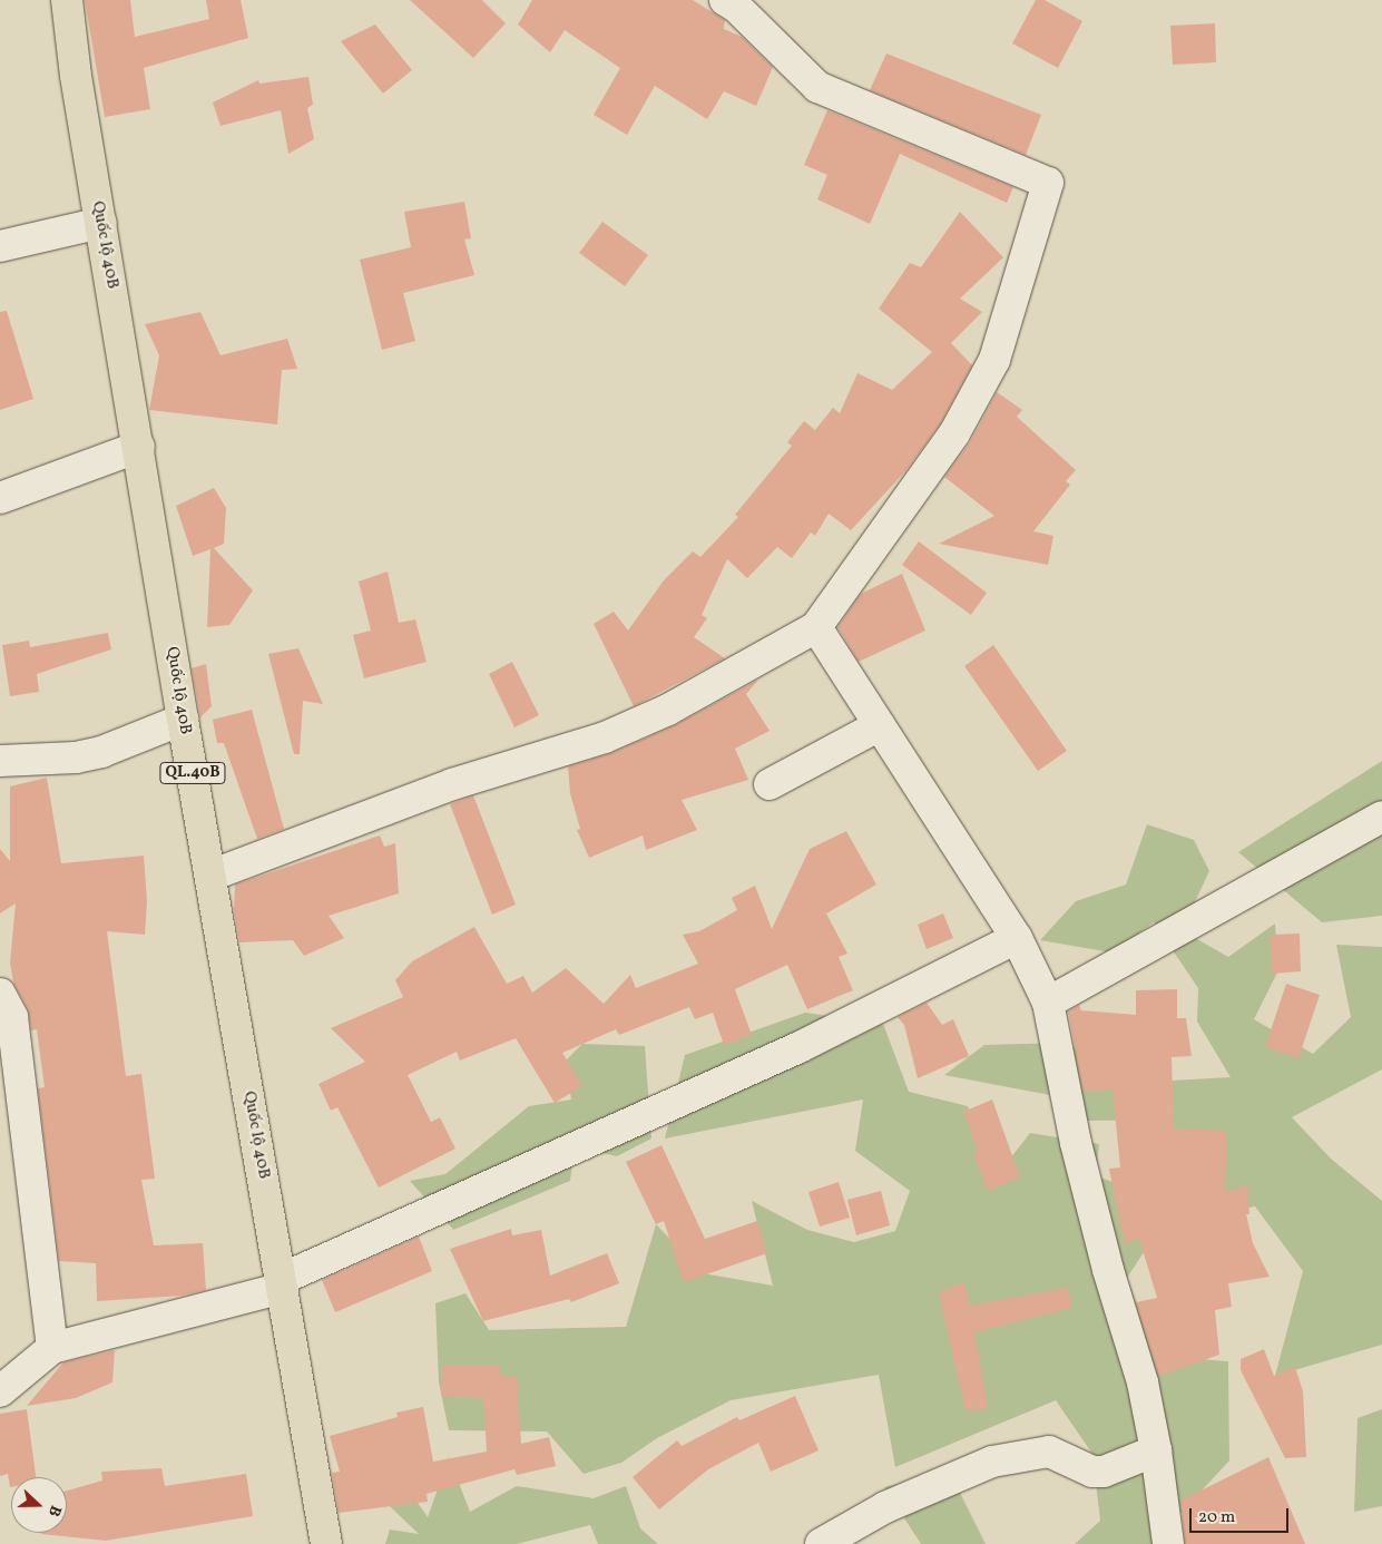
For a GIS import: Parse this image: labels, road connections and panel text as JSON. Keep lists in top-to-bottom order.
{
  "streets": {
    "highway": ["Quốc lộ 40B", "QL.40B"]
  },
  "scale_bar": "20 m",
  "north": "right"
}
